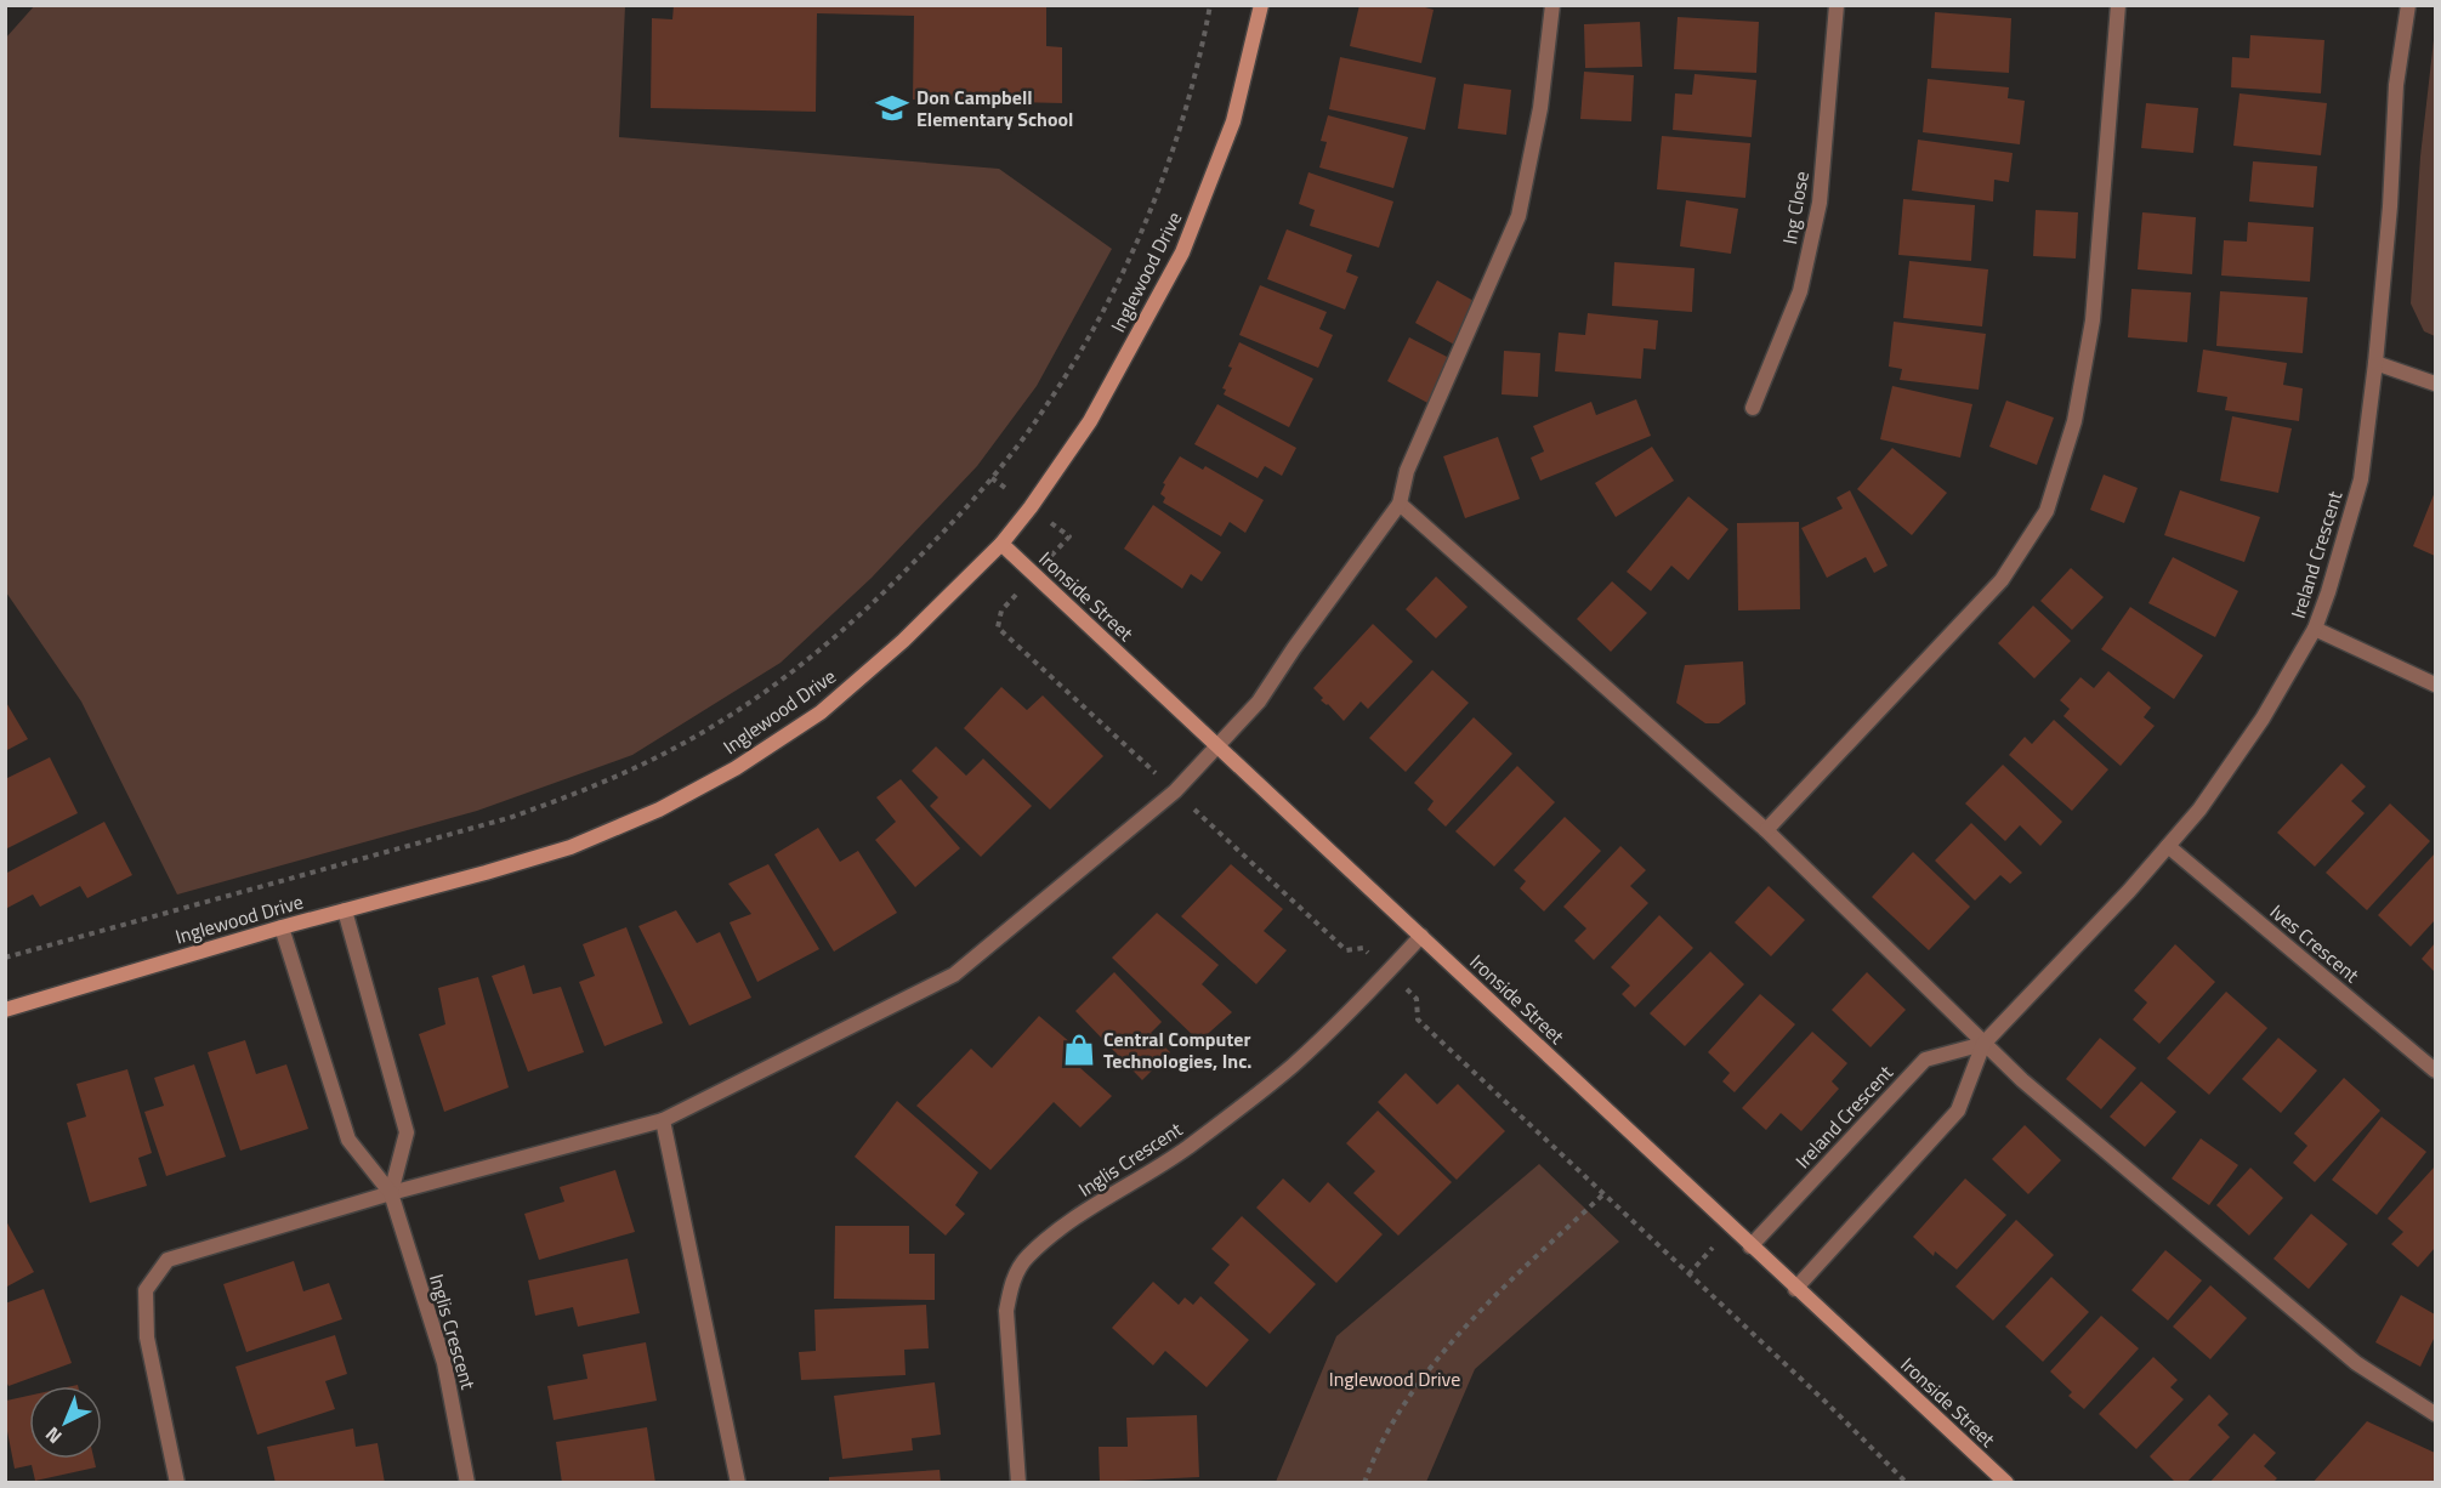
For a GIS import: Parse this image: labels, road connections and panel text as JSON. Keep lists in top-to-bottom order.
{
  "streets": {
    "street": [
      "Ing Close",
      "Inglewood Drive",
      "Ireland Crescent",
      "Ironside Street",
      "Ives Crescent",
      "Inglis Crescent"
    ]
  },
  "crossings": [
    ["Inglewood Drive", "Ironside Street"],
    ["Inglewood Drive", "Inglis Crescent"],
    ["Ireland Crescent", "Ironside Street"],
    ["Ireland Crescent", "Ives Crescent"],
    ["Ironside Street", "Inglis Crescent"]
  ],
  "parks": ["Inglewood Drive"],
  "places": {
    "school or university": ["Don Campbell Elementary School"],
    "shop": ["Central Computer Technologies, Inc."]
  },
  "north": "bottom left"
}
